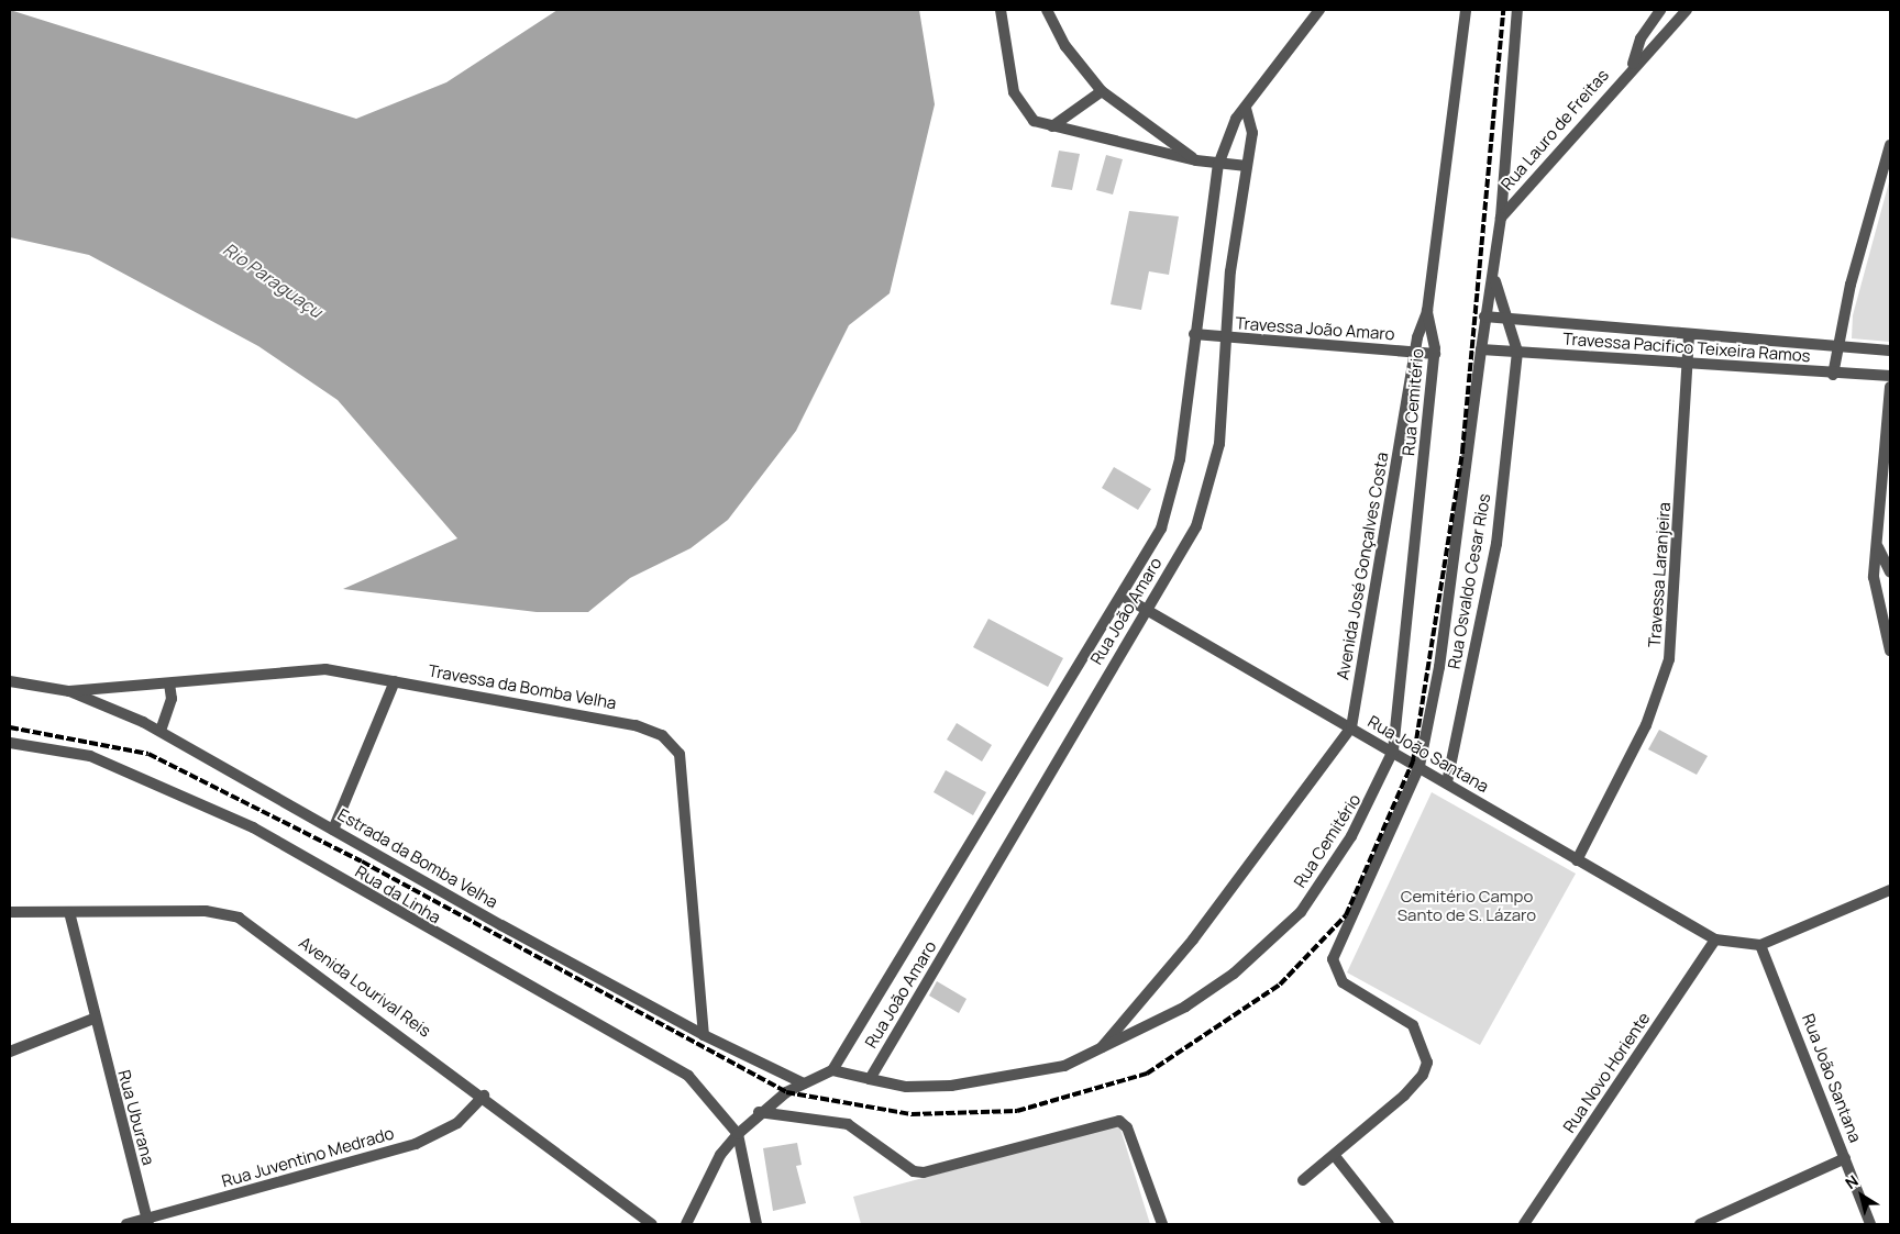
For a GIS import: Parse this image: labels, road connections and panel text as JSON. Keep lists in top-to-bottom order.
{
  "streets": {
    "street": [
      "Rua Lauro de Freitas",
      "Travessa João Amaro",
      "Travessa Pacifico Teixeira Ramos",
      "Rua Cemitério",
      "Avenida José Gonçalves Costa",
      "Travessa Laranjeira",
      "Rua Osvaldo Cesar Rios",
      "Rua João Amaro",
      "Travessa da Bomba Velha",
      "Rua João Santana",
      "Estrada da Bomba Velha",
      "Rua da Linha",
      "Avenida Lourival Reis",
      "Rua Novo Horiente",
      "Rua Uburana",
      "Rua Juventino Medrado"
    ]
  },
  "crossings": [
    ["Rua Lauro de Freitas", "Rua Osvaldo Cesar Rios"],
    ["Travessa João Amaro", "Rua Cemitério"],
    ["Travessa João Amaro", "Avenida José Gonçalves Costa"],
    ["Travessa João Amaro", "Rua João Amaro"],
    ["Travessa Pacifico Teixeira Ramos", "Travessa Laranjeira"],
    ["Travessa Pacifico Teixeira Ramos", "Rua Osvaldo Cesar Rios"],
    ["Rua Cemitério", "Avenida José Gonçalves Costa"],
    ["Rua Cemitério", "Rua João Amaro"],
    ["Rua Cemitério", "Rua João Santana"],
    ["Avenida José Gonçalves Costa", "Rua João Santana"],
    ["Travessa Laranjeira", "Rua João Santana"],
    ["Rua Osvaldo Cesar Rios", "Rua João Santana"],
    ["Rua João Amaro", "Rua João Santana"],
    ["Travessa da Bomba Velha", "Estrada da Bomba Velha"],
    ["Rua João Santana", "Rua Novo Horiente"],
    ["Avenida Lourival Reis", "Rua Uburana"],
    ["Avenida Lourival Reis", "Rua Juventino Medrado"],
    ["Rua Uburana", "Rua Juventino Medrado"]
  ],
  "water": ["Rio Paraguaçu"],
  "parks": ["Cemitério Campo Santo de S. Lázaro"],
  "north": "top left"
}
